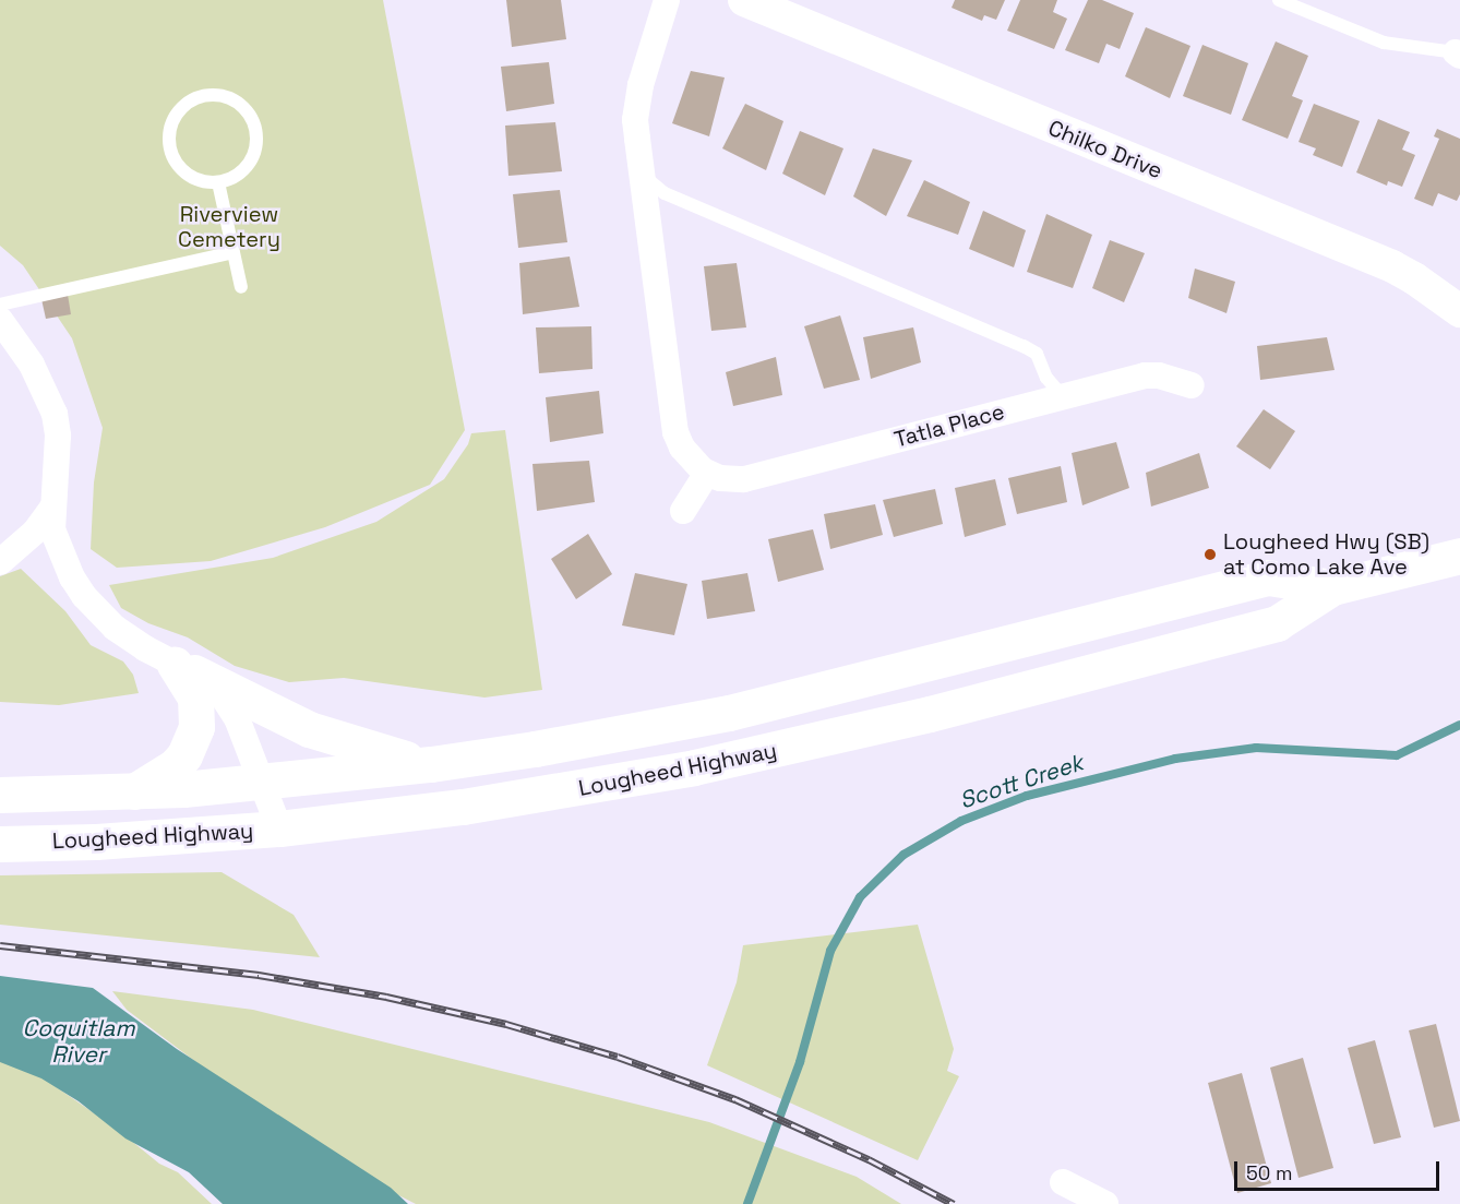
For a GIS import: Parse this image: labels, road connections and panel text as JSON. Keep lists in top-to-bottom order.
{
  "streets": {
    "main road": ["Lougheed Highway"],
    "street": ["Chilko Drive", "Tatla Place"]
  },
  "water": ["Scott Creek", "Coquitlam River"],
  "parks": ["Riverview Cemetery"],
  "places": ["Lougheed Hwy (SB) at Como Lake Ave"],
  "scale_bar": "50 m"
}
